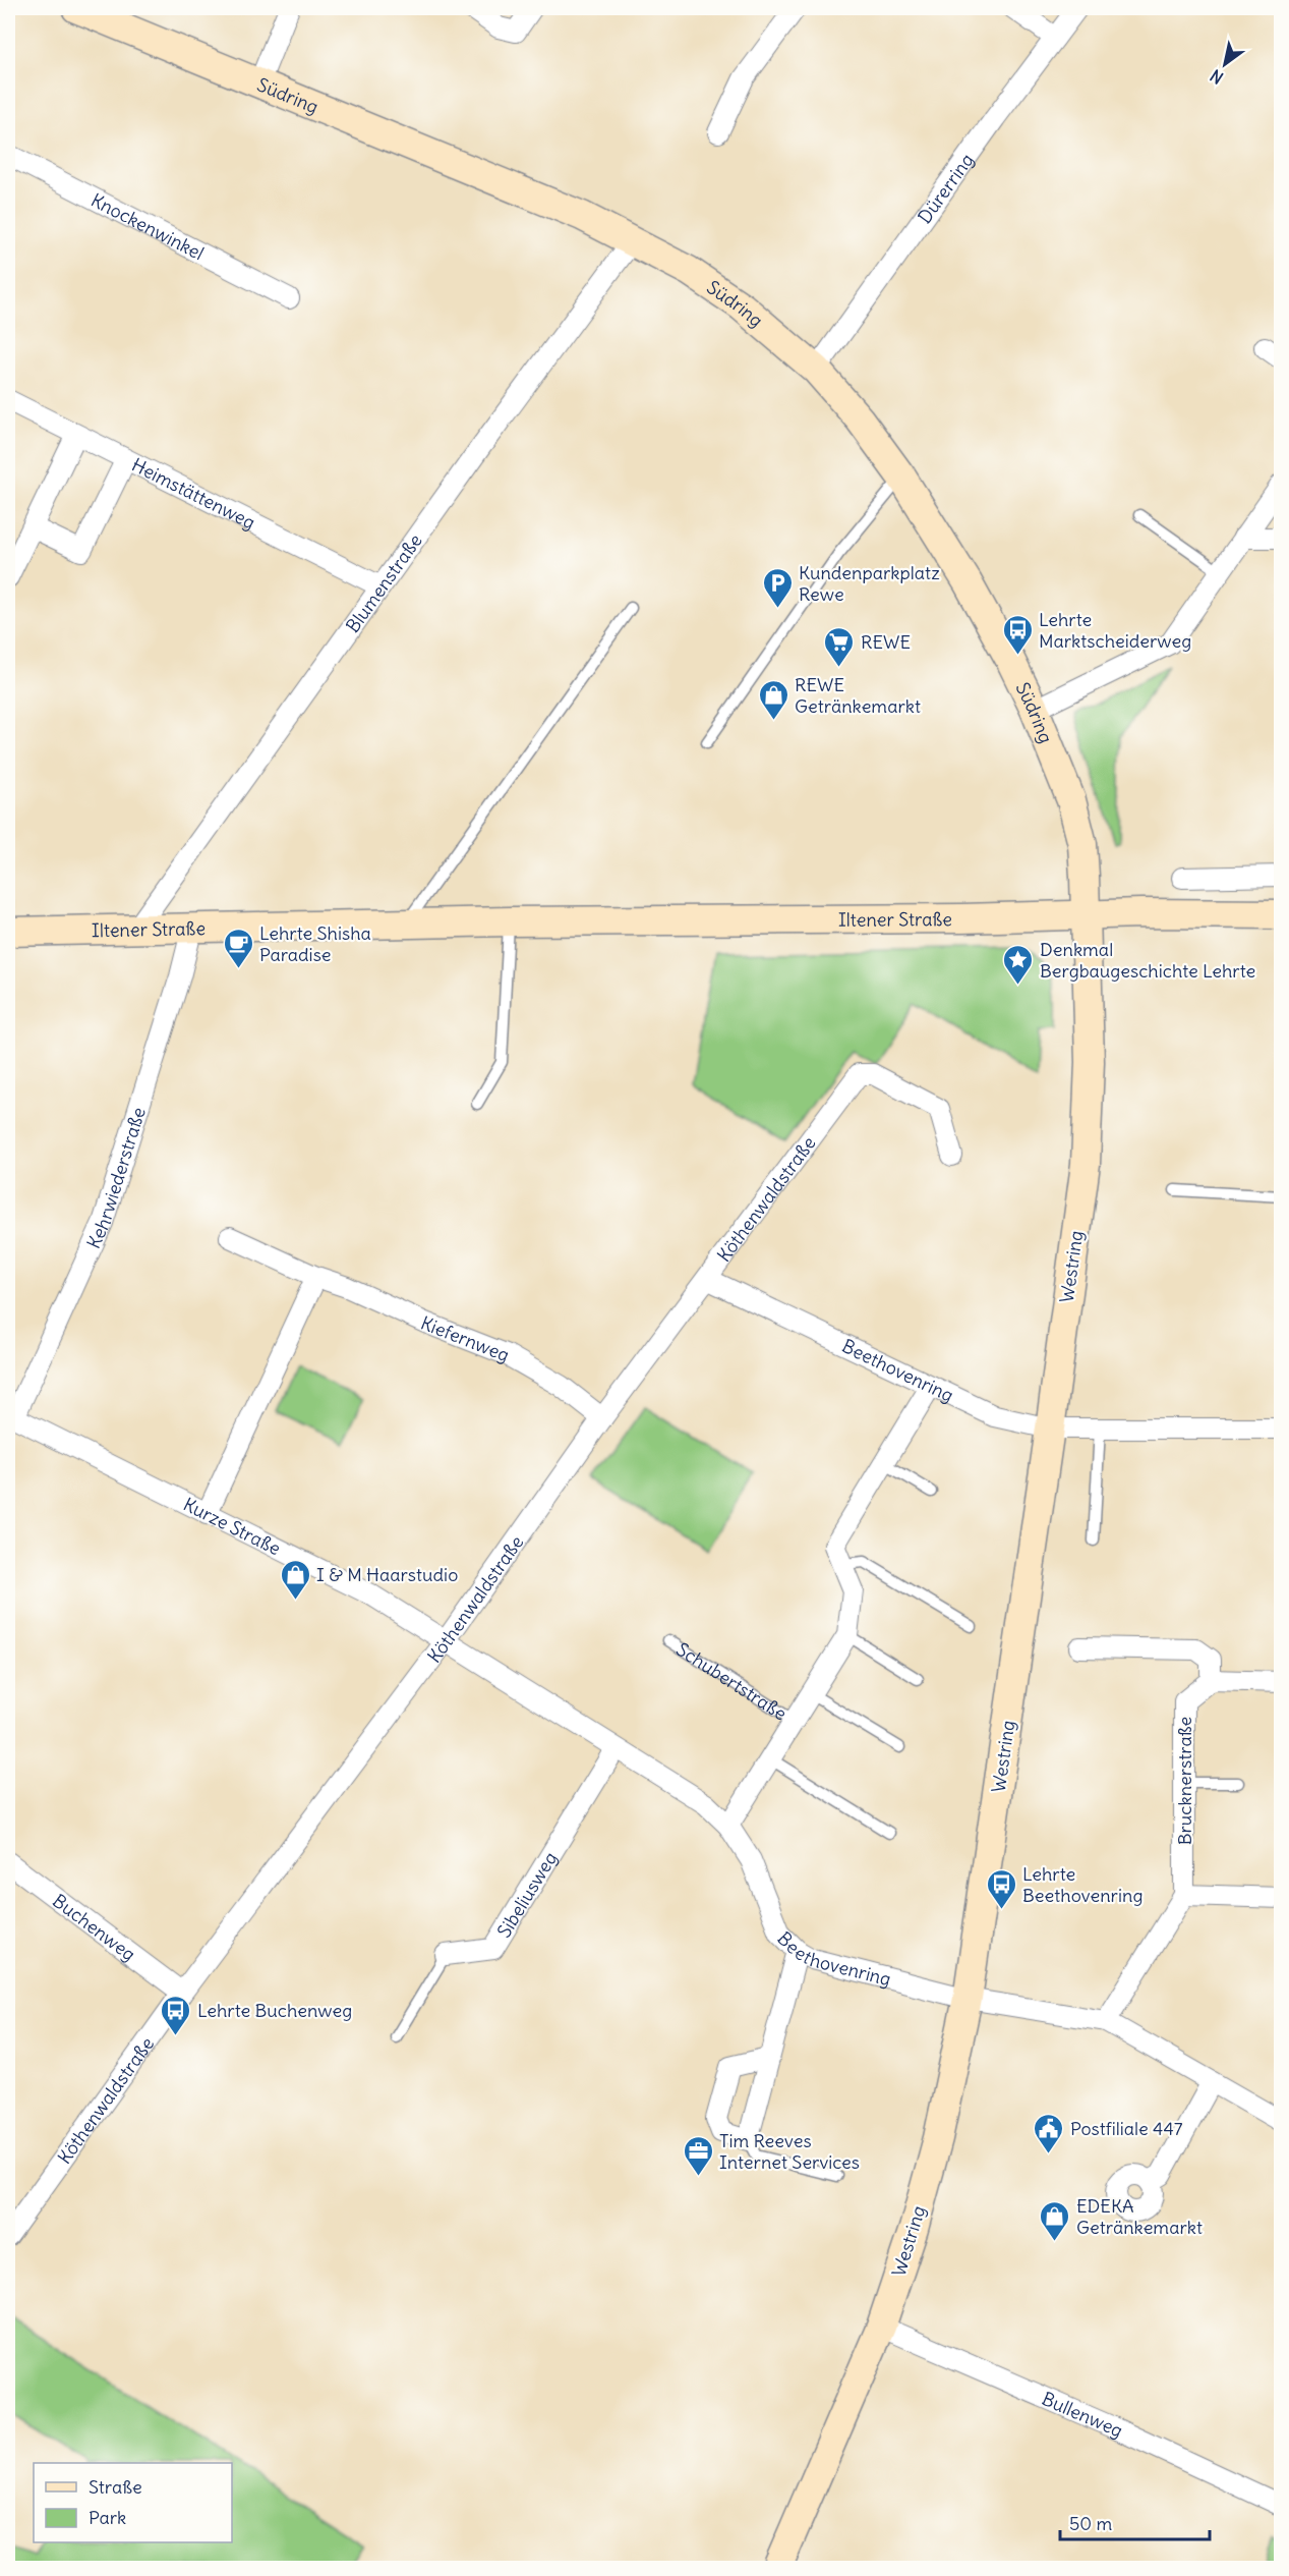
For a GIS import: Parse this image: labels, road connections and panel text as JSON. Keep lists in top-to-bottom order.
{
  "streets": {
    "street": [
      "Südring",
      "Dürerring",
      "Knockenwinkel",
      "Heimstättenweg",
      "Blumenstraße",
      "Iltener Straße",
      "Kehrwiederstraße",
      "Köthenwaldstraße",
      "Westring",
      "Kiefernweg",
      "Beethovenring",
      "Kurze Straße",
      "Schubertstraße",
      "Brucknerstraße",
      "Sibeliusweg",
      "Buchenweg",
      "Bullenweg"
    ]
  },
  "crossings": [
    ["Südring", "Dürerring"],
    ["Südring", "Blumenstraße"],
    ["Südring", "Iltener Straße"],
    ["Südring", "Westring"],
    ["Heimstättenweg", "Blumenstraße"],
    ["Blumenstraße", "Iltener Straße"],
    ["Iltener Straße", "Kehrwiederstraße"],
    ["Iltener Straße", "Westring"],
    ["Kehrwiederstraße", "Kurze Straße"],
    ["Köthenwaldstraße", "Kiefernweg"],
    ["Köthenwaldstraße", "Beethovenring"],
    ["Köthenwaldstraße", "Kurze Straße"],
    ["Köthenwaldstraße", "Buchenweg"],
    ["Westring", "Beethovenring"],
    ["Westring", "Bullenweg"],
    ["Beethovenring", "Kurze Straße"],
    ["Beethovenring", "Schubertstraße"],
    ["Beethovenring", "Sibeliusweg"]
  ],
  "places": {
    "parking": ["Kundenparkplatz Rewe"],
    "bus stop": ["Lehrte Marktscheiderweg", "Lehrte Beethovenring", "Lehrte Buchenweg"],
    "supermarket": ["REWE"],
    "shop": ["REWE Getränkemarkt", "I & M Haarstudio", "EDEKA Getränkemarkt"],
    "cafe": ["Lehrte Shisha Paradise"],
    "place": ["Denkmal Bergbaugeschichte Lehrte"],
    "public building": ["Postfiliale 447"],
    "office": ["Tim Reeves Internet Services"]
  },
  "legend": ["Straße", "Park"],
  "scale_bar": "50 m",
  "north": "bottom left"
}
